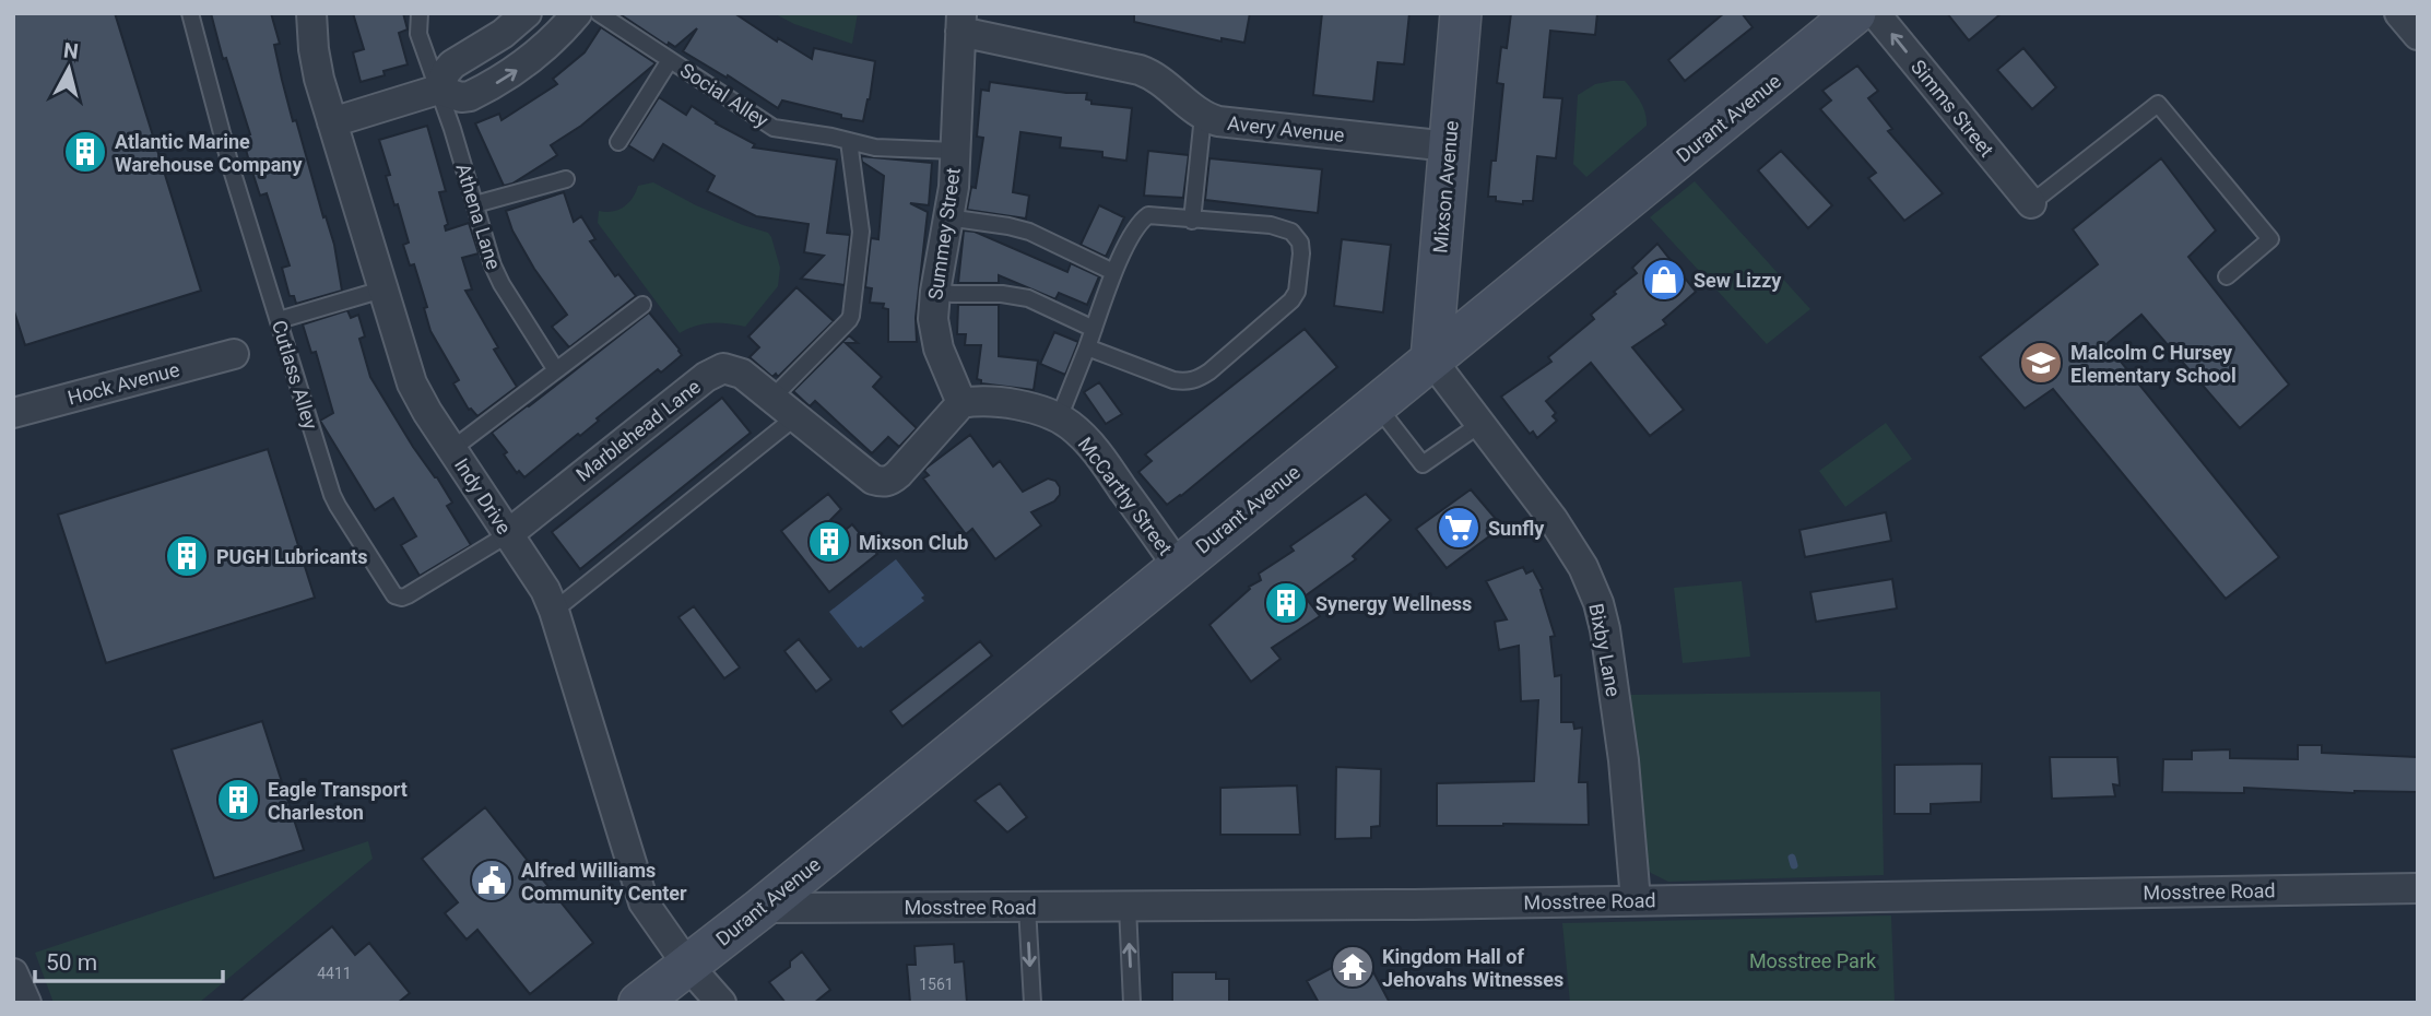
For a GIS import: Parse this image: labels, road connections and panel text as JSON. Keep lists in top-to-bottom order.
{
  "streets": {
    "street": [
      "Simms Street",
      "Durant Avenue",
      "Avery Avenue",
      "Mixson Avenue",
      "Summey Street",
      "Hock Avenue",
      "Marblehead Lane",
      "Indy Drive",
      "McCarthy Street",
      "Bixby Lane",
      "Mosstree Road"
    ],
    "lane": ["Social Alley", "Athena Lane", "Cutlass Alley"]
  },
  "crossings": [
    ["Social Alley", "Summey Street"],
    ["Durant Avenue", "Mixson Avenue"],
    ["Durant Avenue", "Indy Drive"],
    ["Durant Avenue", "McCarthy Street"],
    ["Durant Avenue", "Bixby Lane"],
    ["Durant Avenue", "Mosstree Road"],
    ["Avery Avenue", "Mixson Avenue"],
    ["Avery Avenue", "Summey Street"],
    ["Mixson Avenue", "Bixby Lane"],
    ["Summey Street", "Marblehead Lane"],
    ["Summey Street", "McCarthy Street"],
    ["Cutlass Alley", "Marblehead Lane"],
    ["Cutlass Alley", "Indy Drive"],
    ["Marblehead Lane", "Indy Drive"],
    ["Marblehead Lane", "McCarthy Street"],
    ["Bixby Lane", "Mosstree Road"]
  ],
  "one_way": ["Simms Street"],
  "parks": ["Mosstree Park"],
  "places": {
    "building": [
      "Atlantic Marine Warehouse Company",
      "Mixson Club",
      "PUGH Lubricants",
      "Synergy Wellness",
      "Eagle Transport Charleston"
    ],
    "shop": ["Sew Lizzy"],
    "school or university": ["Malcolm C Hursey Elementary School"],
    "supermarket": ["Sunfly"],
    "public building": ["Alfred Williams Community Center"],
    "temple": ["Kingdom Hall of Jehovahs Witnesses"]
  },
  "house_numbers": ["4411", "1561"],
  "scale_bar": "50 m",
  "north": "top"
}
